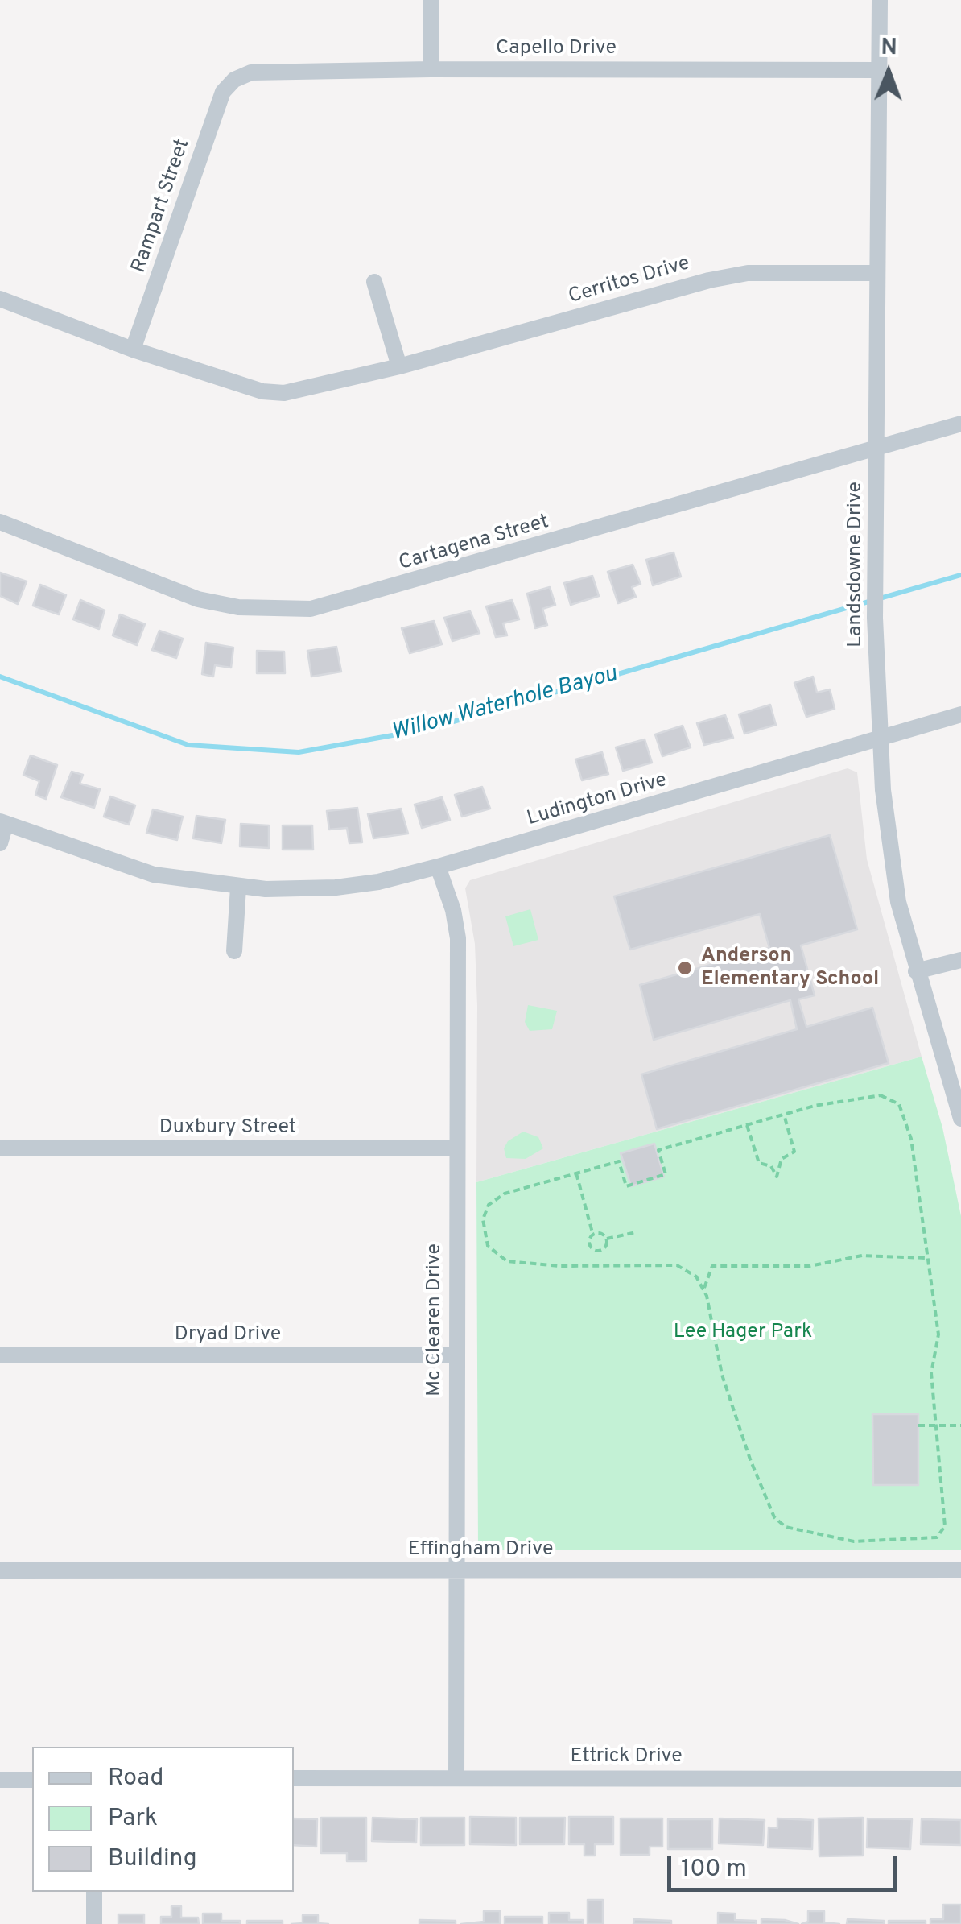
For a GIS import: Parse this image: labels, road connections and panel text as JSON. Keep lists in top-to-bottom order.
{
  "streets": {
    "street": [
      "Capello Drive",
      "Rampart Street",
      "Cerritos Drive",
      "Cartagena Street",
      "Landsdowne Drive",
      "Ludington Drive",
      "Duxbury Street",
      "Mc Clearen Drive",
      "Dryad Drive",
      "Effingham Drive",
      "Ettrick Drive"
    ]
  },
  "crossings": [
    ["Capello Drive", "Rampart Street"],
    ["Capello Drive", "Landsdowne Drive"],
    ["Rampart Street", "Cerritos Drive"],
    ["Cerritos Drive", "Landsdowne Drive"],
    ["Cartagena Street", "Landsdowne Drive"],
    ["Landsdowne Drive", "Ludington Drive"],
    ["Ludington Drive", "Mc Clearen Drive"],
    ["Duxbury Street", "Mc Clearen Drive"],
    ["Mc Clearen Drive", "Dryad Drive"],
    ["Mc Clearen Drive", "Effingham Drive"],
    ["Mc Clearen Drive", "Ettrick Drive"]
  ],
  "water": ["Willow Waterhole Bayou"],
  "parks": ["Lee Hager Park"],
  "places": ["Anderson Elementary School"],
  "legend": ["Road", "Park", "Building"],
  "scale_bar": "100 m",
  "north": "top"
}
